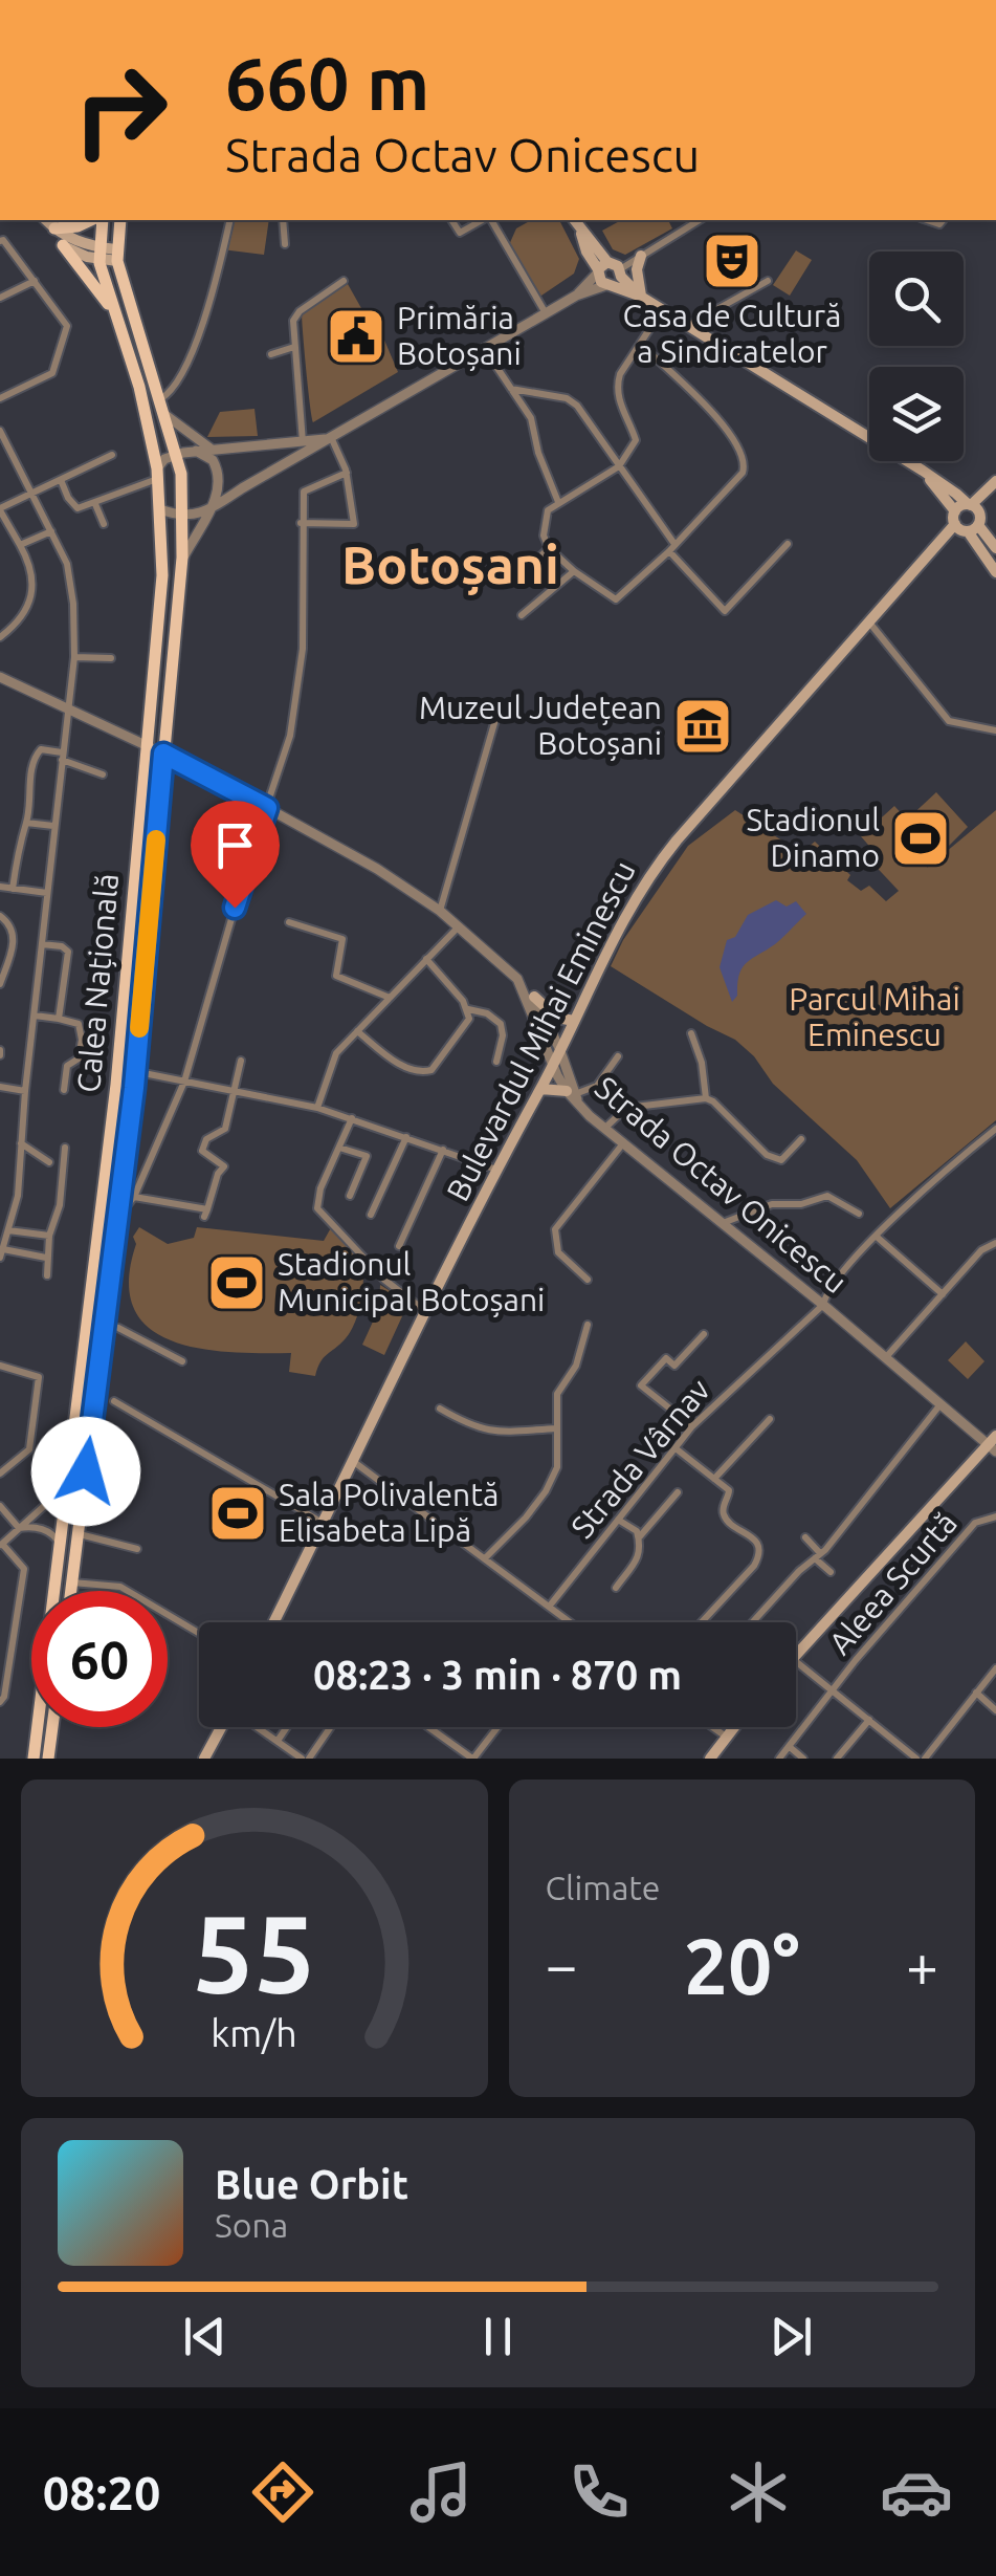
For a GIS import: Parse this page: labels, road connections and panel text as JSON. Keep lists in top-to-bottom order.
{
  "streets": {
    "main road": ["Calea Națională", "Bulevardul Mihai Eminescu"],
    "street": ["Strada Octav Onicescu", "Strada Vârnav", "Aleea Scurtă"]
  },
  "crossings": [
    ["Calea Națională", "Strada Octav Onicescu"],
    ["Bulevardul Mihai Eminescu", "Strada Octav Onicescu"],
    ["Strada Octav Onicescu", "Strada Vârnav"]
  ],
  "districts": ["Botoșani"],
  "parks": ["Parcul Mihai Eminescu"],
  "places": {
    "theatre": ["Casa de Cultură a Sindicatelor"],
    "public building": ["Primăria Botoșani"],
    "museum": ["Muzeul Județean Botoșani"],
    "sports": ["Stadionul Dinamo", "Stadionul Municipal Botoșani", "Sala Polivalentă Elisabeta Lipă"]
  },
  "page": {
    "turn": ["660 m", "Strada Octav Onicescu"],
    "limit": "60",
    "trip": "08:23 · 3 min · 870 m",
    "tile": "Climate",
    "heat": ["−", "20°", "+"],
    "song": ["Blue Orbit", "Sona"],
    "tabs": "08:20",
    "gauge": ["55", "km/h"]
  }
}
